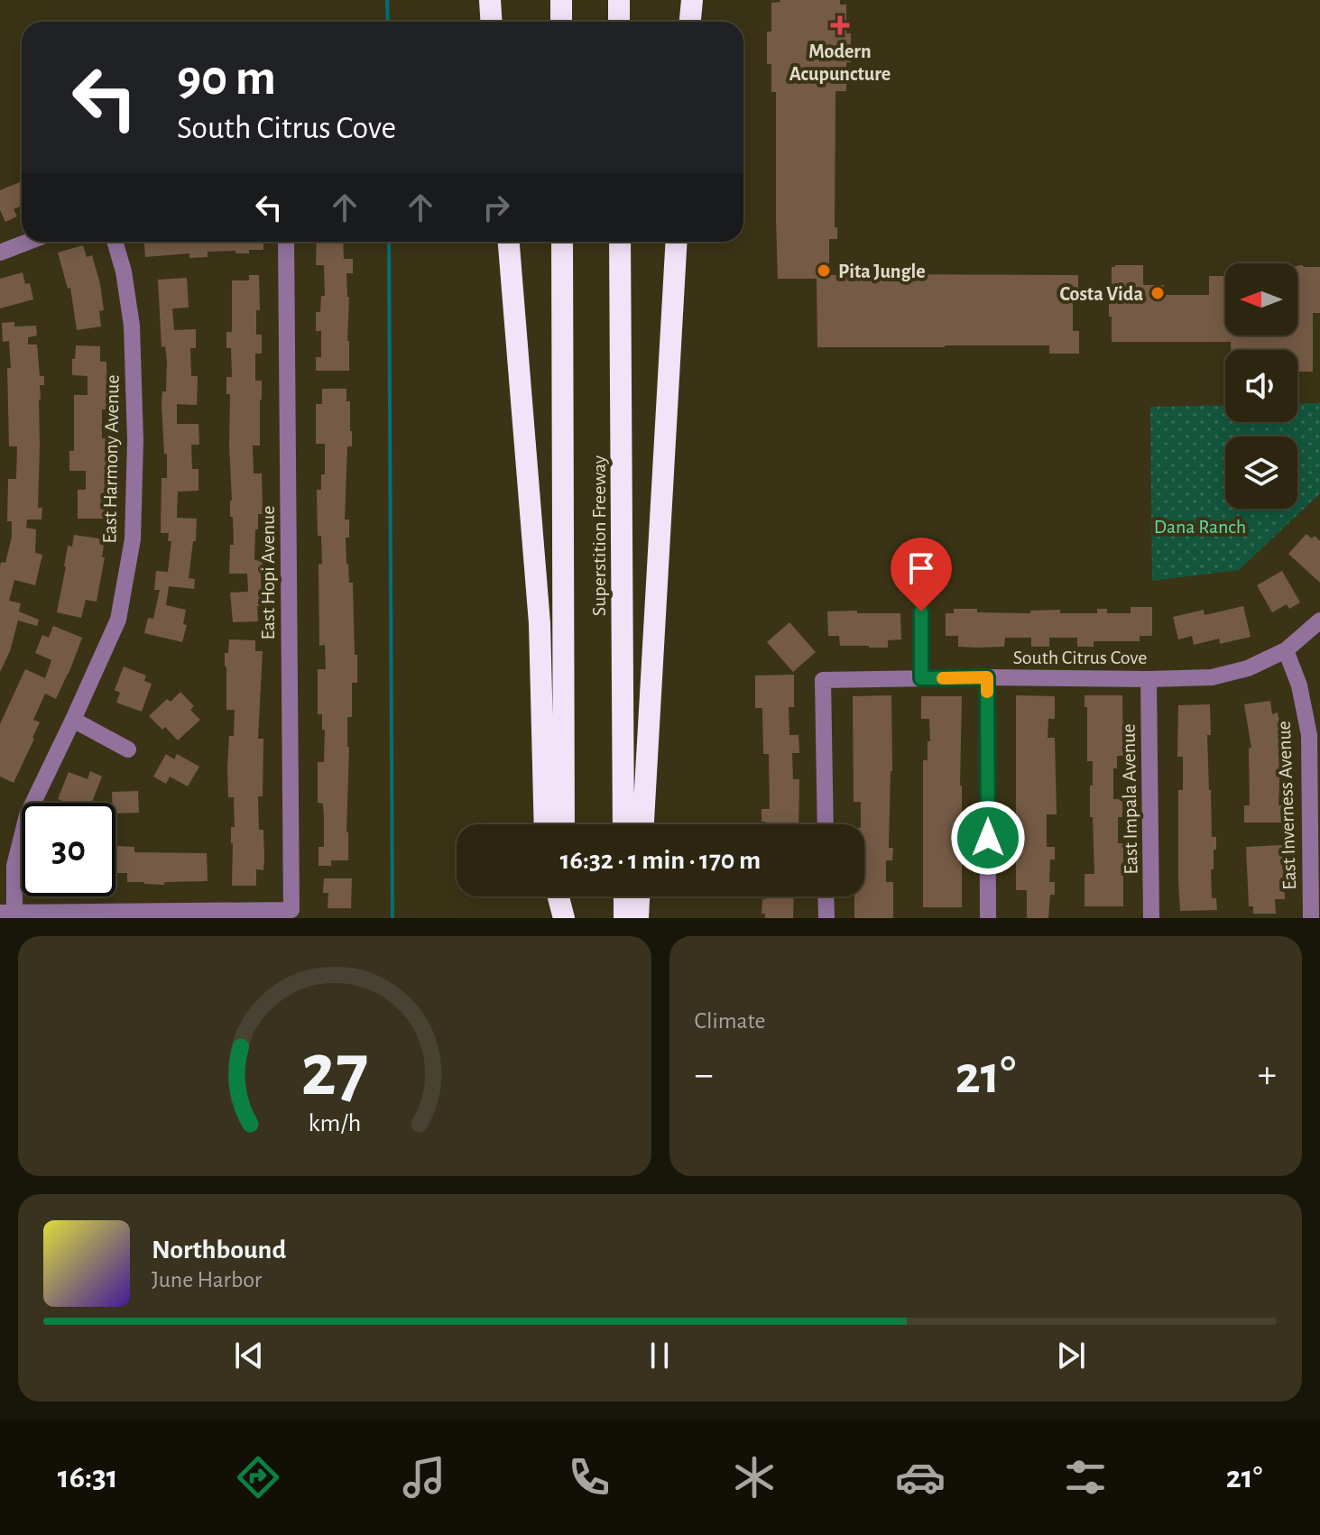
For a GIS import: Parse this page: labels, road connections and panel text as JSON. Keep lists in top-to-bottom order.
{
  "streets": {
    "highway": ["Superstition Freeway"],
    "street": [
      "East Harmony Avenue",
      "East Hopi Avenue",
      "South Citrus Cove",
      "East Impala Avenue",
      "East Inverness Avenue"
    ]
  },
  "crossings": [
    ["East Harmony Avenue", "East Hopi Avenue"],
    ["South Citrus Cove", "East Impala Avenue"],
    ["South Citrus Cove", "East Inverness Avenue"]
  ],
  "parks": ["Dana Ranch"],
  "places": {
    "health": ["Modern Acupuncture"],
    "other": ["Pita Jungle", "Costa Vida"]
  },
  "north": "left",
  "page": {
    "turn": ["90 m", "South Citrus Cove"],
    "limit": "30",
    "trip": "16:32 · 1 min · 170 m",
    "tile": "Climate",
    "heat": ["−", "21°", "+"],
    "song": ["Northbound", "June Harbor"],
    "tabs": ["16:31", "21°"],
    "gauge": ["27", "km/h"]
  }
}
